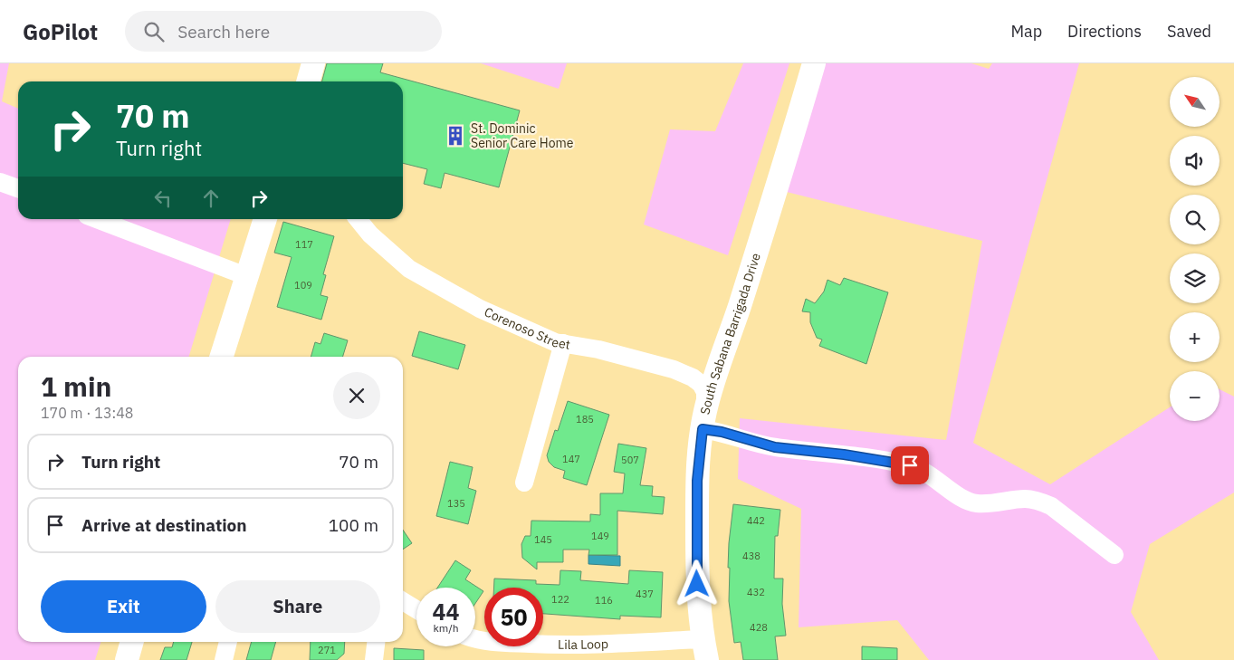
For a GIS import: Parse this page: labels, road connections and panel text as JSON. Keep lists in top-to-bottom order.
{
  "streets": {
    "main road": ["South Sabana Barrigada Drive"],
    "street": ["Corenoso Street", "Lila Loop"]
  },
  "crossings": [
    ["Corenoso Street", "South Sabana Barrigada Drive"],
    ["South Sabana Barrigada Drive", "Lila Loop"]
  ],
  "places": {
    "building": ["St. Dominic Senior Care Home"]
  },
  "house_numbers": [
    "117",
    "109",
    "185",
    "147",
    "507",
    "135",
    "442",
    "149",
    "145",
    "438",
    "432",
    "437",
    "122",
    "116",
    "428",
    "271"
  ],
  "north": "top left",
  "page": {
    "header": "GoPilot",
    "search": "Search here",
    "nav": ["Map", "Directions", "Saved"],
    "map_buttons": ["+", "−"],
    "turn": ["70 m", "Turn right"],
    "heading": ["1 min", "170 m · 13:48"],
    "list": [
      {
        "name": "Turn right",
        "value": "70 m"
      },
      {
        "name": "Arrive at destination",
        "value": "100 m"
      }
    ],
    "buttons": ["Exit", "Share"],
    "speed": "44 km/h",
    "limit": "50"
  }
}
